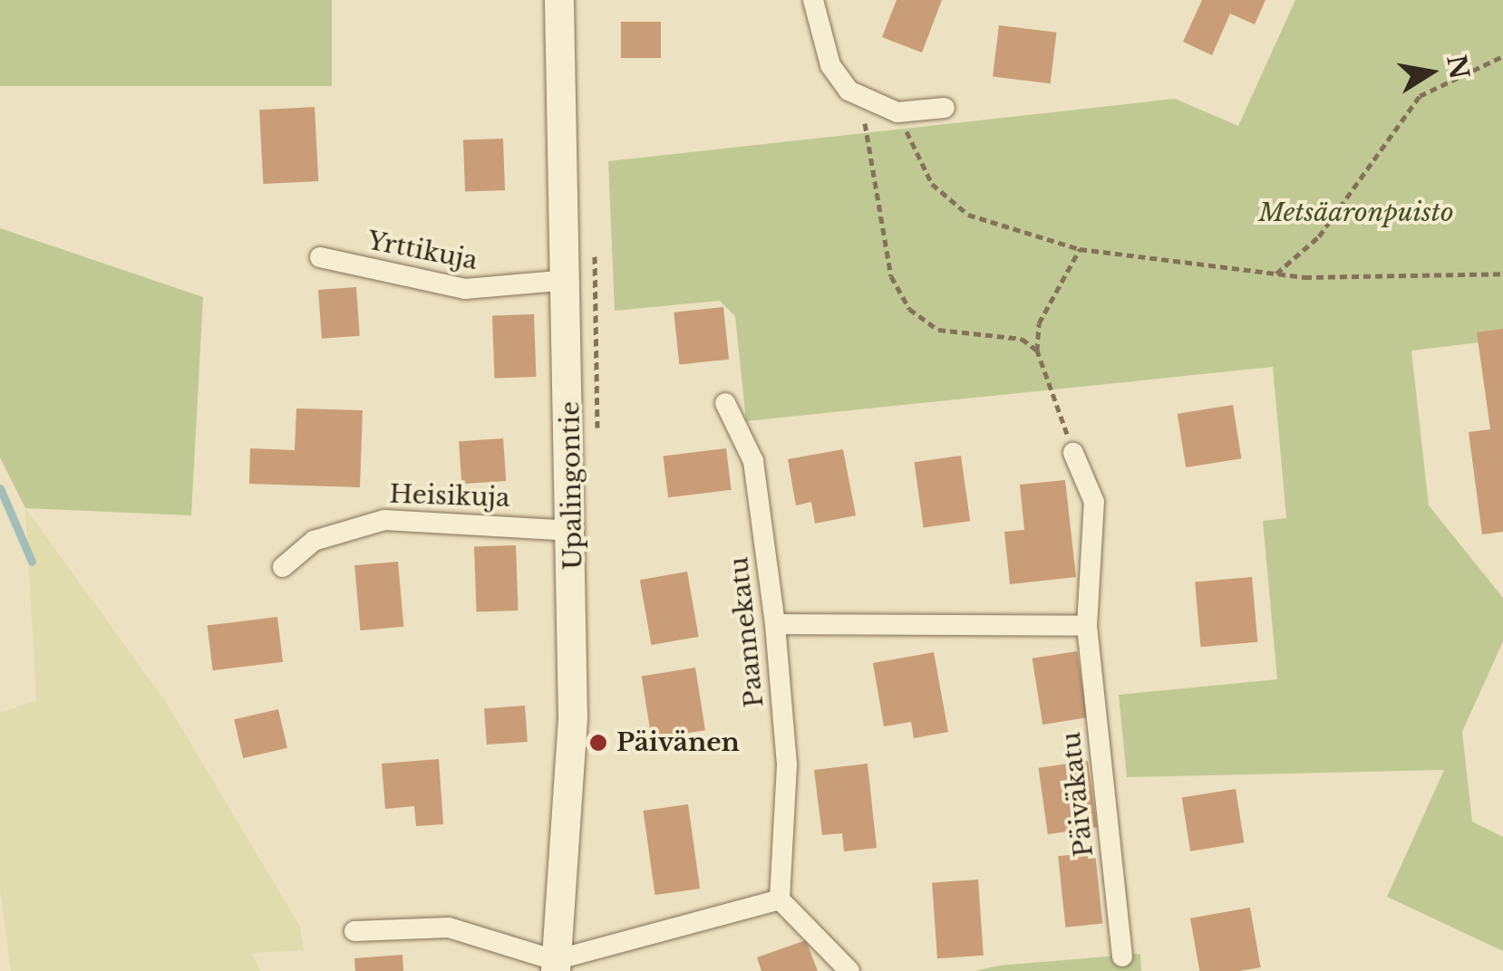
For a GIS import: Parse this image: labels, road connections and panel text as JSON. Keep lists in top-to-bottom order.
{
  "streets": {
    "street": [
      "Yrttikuja",
      "Upalingontie",
      "Heisikuja",
      "Paannekatu",
      "Päiväkatu"
    ]
  },
  "crossings": [
    ["Yrttikuja", "Upalingontie"],
    ["Upalingontie", "Heisikuja"]
  ],
  "parks": ["Metsäaronpuisto"],
  "places": ["Päivänen"],
  "north": "right"
}
